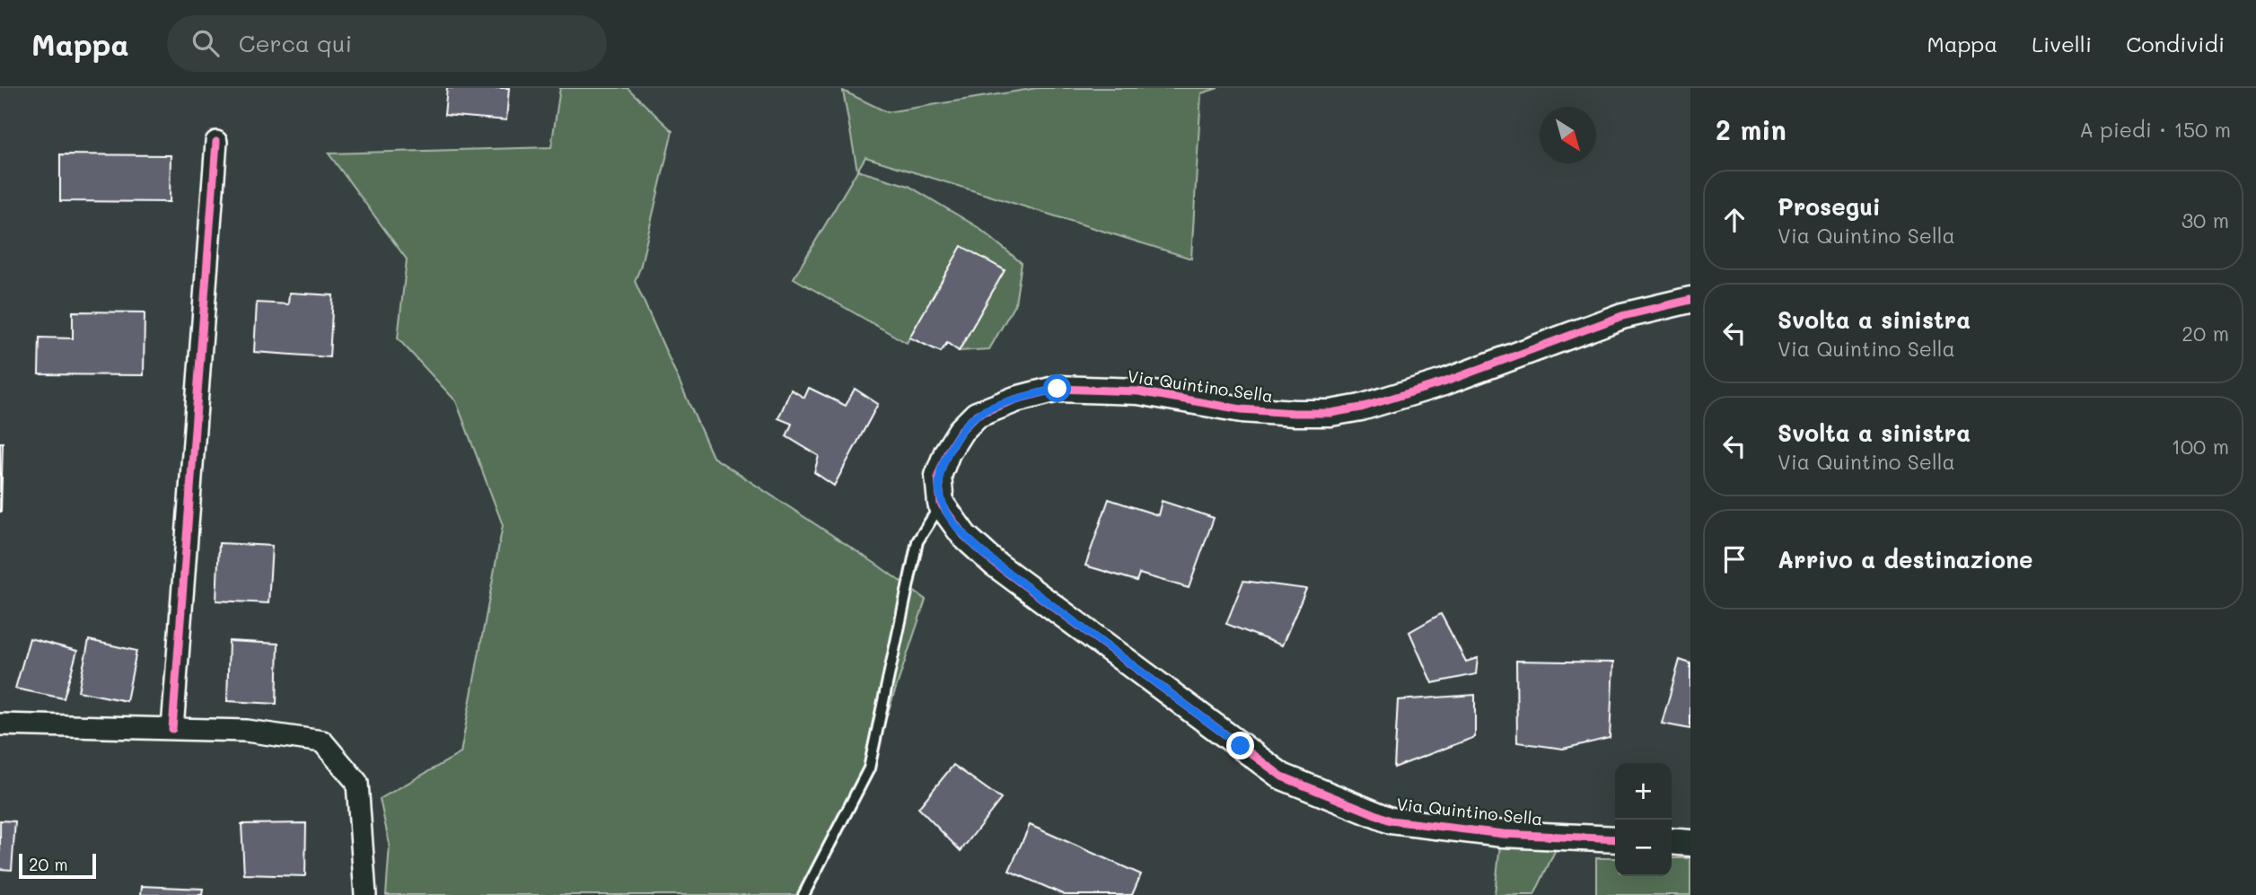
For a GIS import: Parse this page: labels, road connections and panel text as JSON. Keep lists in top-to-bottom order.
{
  "streets": {
    "street": ["Via Quintino Sella"]
  },
  "scale_bar": "20 m",
  "north": "bottom right",
  "page": {
    "header": "Mappa",
    "search": "Cerca qui",
    "nav": ["Mappa", "Livelli", "Condividi"],
    "heading": ["2 min", "A piedi · 150 m"],
    "list": [
      ["Prosegui", "Via Quintino Sella", "30 m"],
      ["Svolta a sinistra", "Via Quintino Sella", "20 m"],
      ["Svolta a sinistra", "Via Quintino Sella", "100 m"],
      "Arrivo a destinazione"
    ],
    "map_buttons": ["+", "−"],
    "scale": "20 m"
  }
}
